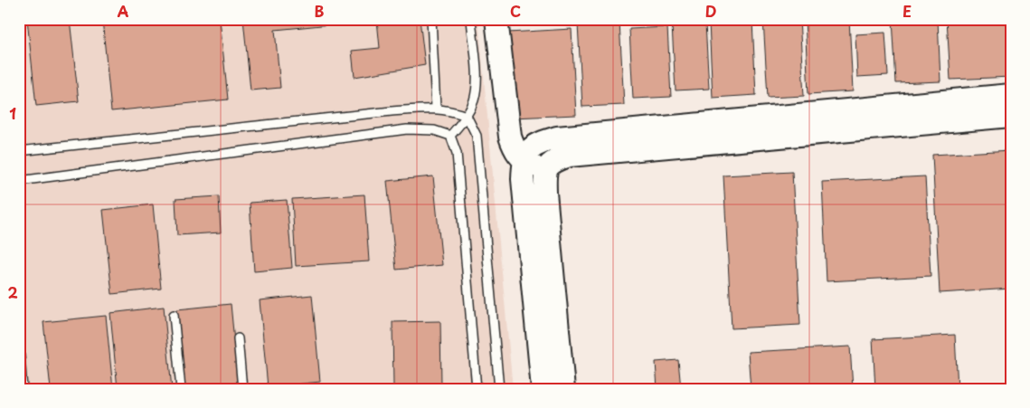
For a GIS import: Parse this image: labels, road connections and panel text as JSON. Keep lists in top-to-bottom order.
{
  "grid": {
    "columns": [
      "A",
      "B",
      "C",
      "D",
      "E"
    ],
    "rows": ["1", "2"]
  }
}
